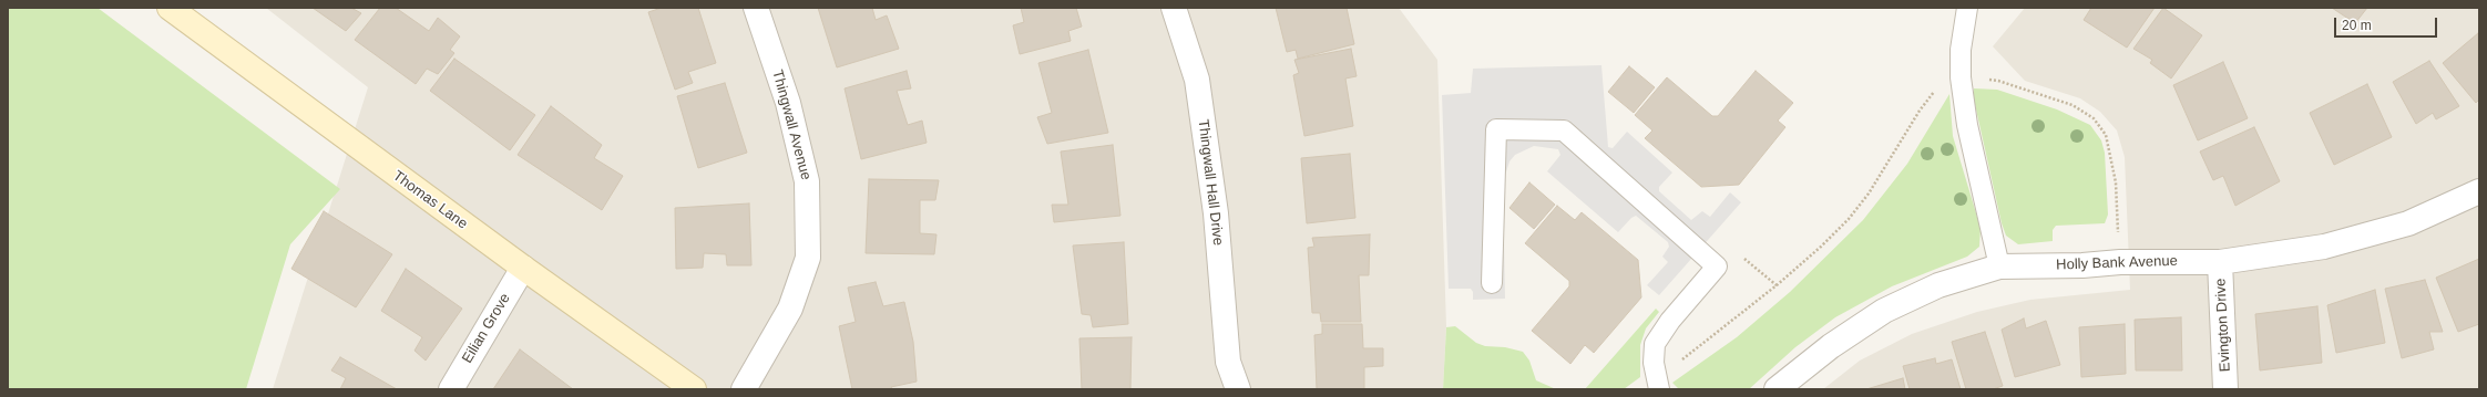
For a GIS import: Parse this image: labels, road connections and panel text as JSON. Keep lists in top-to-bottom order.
{
  "streets": {
    "street": [
      "Thingwall Avenue",
      "Thingwall Hall Drive",
      "Thomas Lane",
      "Holly Bank Avenue",
      "Evington Drive",
      "Eilian Grove"
    ]
  },
  "crossings": [
    ["Thomas Lane", "Eilian Grove"],
    ["Holly Bank Avenue", "Evington Drive"]
  ],
  "scale_bar": "20 m"
}
